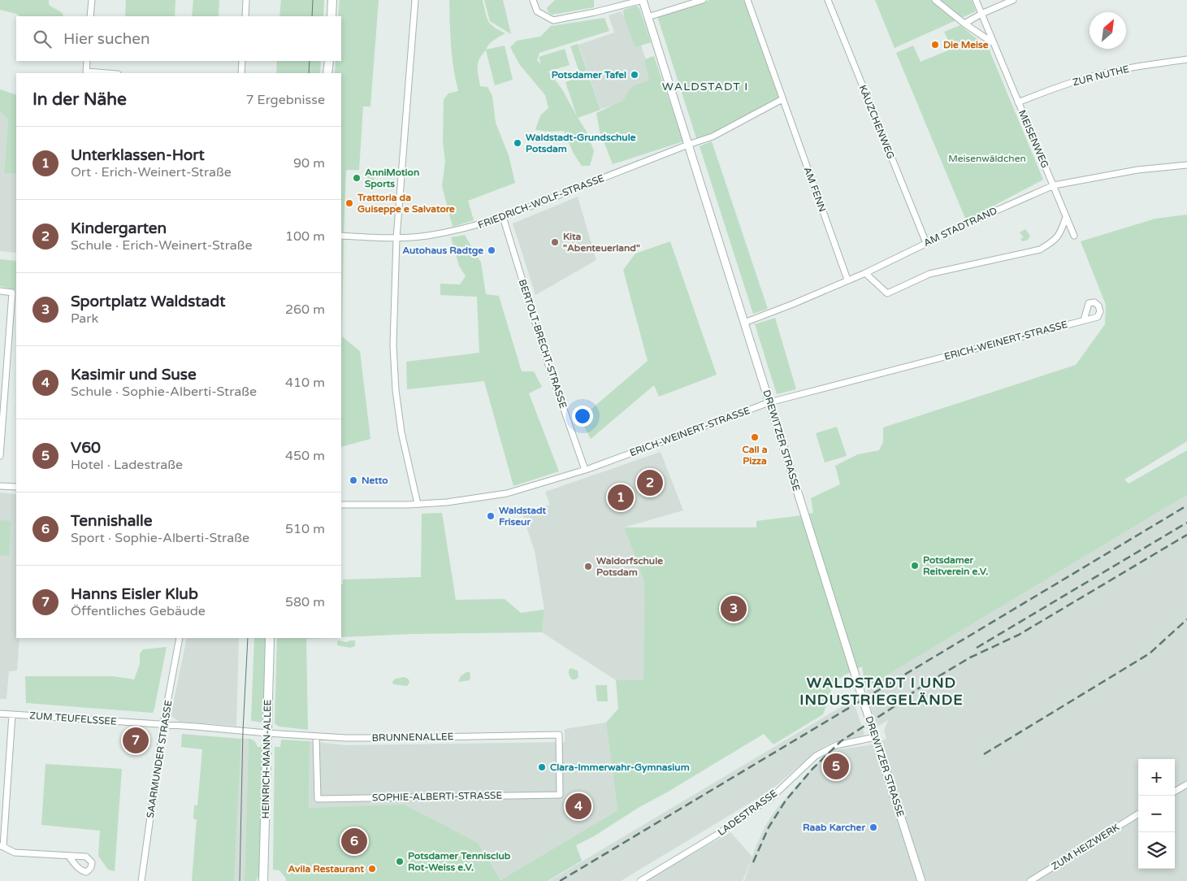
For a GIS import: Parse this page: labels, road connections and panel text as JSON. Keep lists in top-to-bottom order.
{
  "streets": {
    "main road": ["HEINRICH-MANN-ALLEE"],
    "street": [
      "ZUR NUTHE",
      "KÄUZCHENWEG",
      "MEISENWEG",
      "AM FENN",
      "FRIEDRICH-WOLF-STRASSE",
      "AM STADTRAND",
      "ERICH-WEINERT-STRASSE",
      "BERTOLT-BRECHT-STRASSE",
      "DREWITZER STRASSE",
      "ZUM TEUFELSSEE",
      "BRUNNENALLEE",
      "SAARMUNDER STRASSE",
      "SOPHIE-ALBERTI-STRASSE",
      "LADESTRASSE",
      "ZUM HEIZWERK"
    ]
  },
  "crossings": [
    ["ZUR NUTHE", "MEISENWEG"],
    ["KÄUZCHENWEG", "AM STADTRAND"],
    ["MEISENWEG", "AM STADTRAND"],
    ["AM FENN", "AM STADTRAND"],
    ["FRIEDRICH-WOLF-STRASSE", "BERTOLT-BRECHT-STRASSE"],
    ["FRIEDRICH-WOLF-STRASSE", "DREWITZER STRASSE"],
    ["AM STADTRAND", "DREWITZER STRASSE"],
    ["ERICH-WEINERT-STRASSE", "BERTOLT-BRECHT-STRASSE"],
    ["ERICH-WEINERT-STRASSE", "DREWITZER STRASSE"],
    ["DREWITZER STRASSE", "LADESTRASSE"],
    ["ZUM TEUFELSSEE", "BRUNNENALLEE"],
    ["ZUM TEUFELSSEE", "SAARMUNDER STRASSE"],
    ["ZUM TEUFELSSEE", "HEINRICH-MANN-ALLEE"],
    ["BRUNNENALLEE", "HEINRICH-MANN-ALLEE"],
    ["BRUNNENALLEE", "SOPHIE-ALBERTI-STRASSE"]
  ],
  "districts": ["WALDSTADT I", "WALDSTADT I UND INDUSTRIEGELÄNDE"],
  "parks": ["Meisenwäldchen"],
  "places": [
    "Die Meise",
    "Potsdamer Tafel",
    "Waldstadt-Grundschule Potsdam",
    "AnniMotion Sports",
    "Trattoria da Guiseppe e Salvatore",
    "Kita \"Abenteuerland\"",
    "Autohaus Radtge",
    "Call a Pizza",
    "Netto",
    "Waldstadt Friseur",
    "Potsdamer Reitverein e.V.",
    "Waldorfschule Potsdam",
    "Clara-Immerwahr-Gymnasium",
    "Raab Karcher",
    "Potsdamer Tennisclub Rot-Weiss e.V.",
    "Avila Restaurant"
  ],
  "north": "top right",
  "page": {
    "search": "Hier suchen",
    "heading": ["In der Nähe", "7 Ergebnisse"],
    "list": [
      {
        "mark": "1",
        "name": "Unterklassen-Hort",
        "note": "Ort · Erich-Weinert-Straße",
        "value": "90 m"
      },
      {
        "mark": "2",
        "name": "Kindergarten",
        "note": "Schule · Erich-Weinert-Straße",
        "value": "100 m"
      },
      {
        "mark": "3",
        "name": "Sportplatz Waldstadt",
        "note": "Park",
        "value": "260 m"
      },
      {
        "mark": "4",
        "name": "Kasimir und Suse",
        "note": "Schule · Sophie-Alberti-Straße",
        "value": "410 m"
      },
      {
        "mark": "5",
        "name": "V60",
        "note": "Hotel · Ladestraße",
        "value": "450 m"
      },
      {
        "mark": "6",
        "name": "Tennishalle",
        "note": "Sport · Sophie-Alberti-Straße",
        "value": "510 m"
      },
      {
        "mark": "7",
        "name": "Hanns Eisler Klub",
        "note": "Öffentliches Gebäude",
        "value": "580 m"
      }
    ],
    "pins": [
      "2",
      "1",
      "3",
      "7",
      "5",
      "4",
      "6"
    ],
    "map_buttons": ["+", "−"]
  }
}
